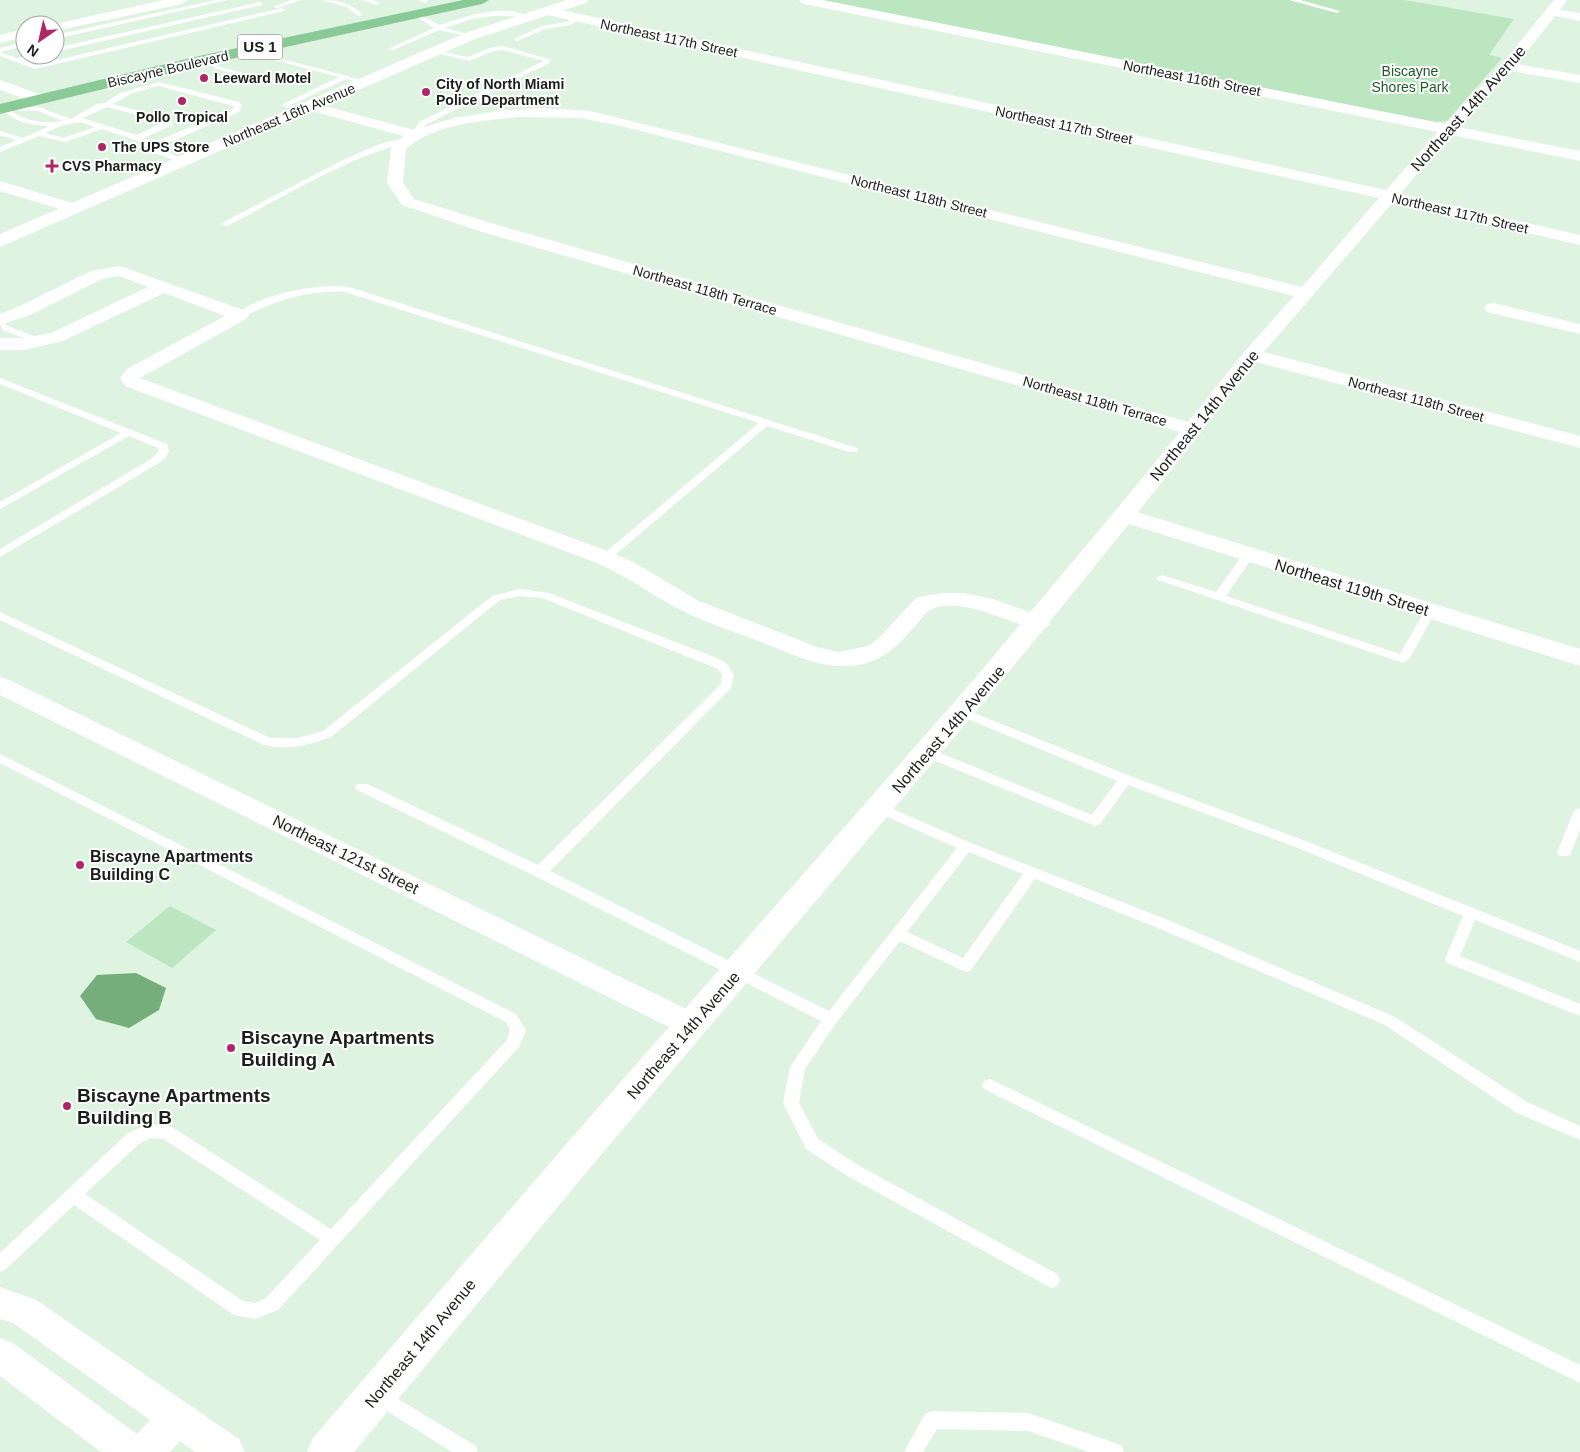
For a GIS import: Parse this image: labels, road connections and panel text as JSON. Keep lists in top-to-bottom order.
{
  "streets": {
    "main road": ["US 1", "Biscayne Boulevard"],
    "street": [
      "Northeast 117th Street",
      "Northeast 116th Street",
      "Northeast 14th Avenue",
      "Northeast 16th Avenue",
      "Northeast 118th Street",
      "Northeast 118th Terrace",
      "Northeast 119th Street",
      "Northeast 121st Street"
    ]
  },
  "crossings": [
    ["Northeast 117th Street", "Northeast 14th Avenue"],
    ["Northeast 117th Street", "Northeast 16th Avenue"],
    ["Northeast 116th Street", "Northeast 14th Avenue"],
    ["Northeast 14th Avenue", "Northeast 118th Street"],
    ["Northeast 14th Avenue", "Northeast 118th Terrace"],
    ["Northeast 14th Avenue", "Northeast 119th Street"],
    ["Northeast 14th Avenue", "Northeast 121st Street"],
    ["Northeast 118th Street", "Northeast 118th Terrace"]
  ],
  "parks": ["Biscayne Shores Park"],
  "places": {
    "other": [
      "Leeward Motel",
      "City of North Miami Police Department",
      "Pollo Tropical",
      "The UPS Store",
      "Biscayne Apartments Building C",
      "Biscayne Apartments Building A",
      "Biscayne Apartments Building B"
    ],
    "health": ["CVS Pharmacy"]
  },
  "north": "bottom left"
}
